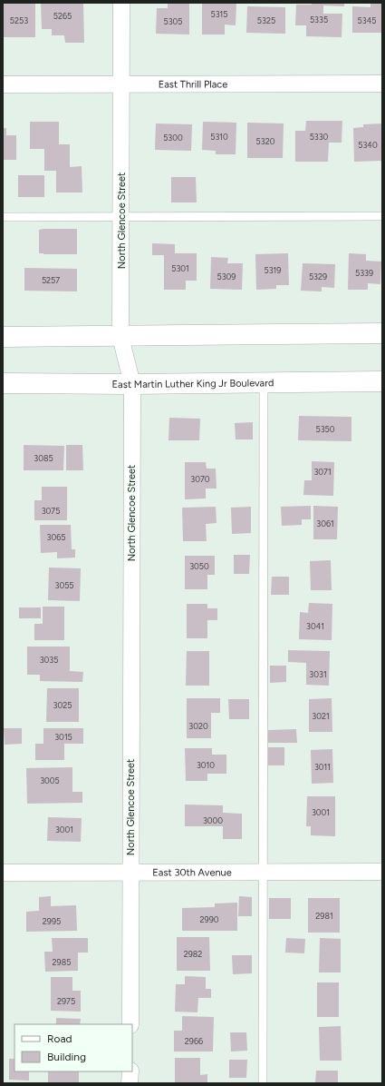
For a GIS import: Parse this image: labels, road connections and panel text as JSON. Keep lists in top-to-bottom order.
{
  "streets": {
    "main road": ["East Martin Luther King Jr Boulevard"],
    "street": ["East Thrill Place", "North Glencoe Street", "East 30th Avenue"]
  },
  "crossings": [
    ["East Thrill Place", "North Glencoe Street"],
    ["North Glencoe Street", "East Martin Luther King Jr Boulevard"],
    ["North Glencoe Street", "East 30th Avenue"]
  ],
  "house_numbers": [
    "5315",
    "5265",
    "5335",
    "5253",
    "5325",
    "5345",
    "5305",
    "5310",
    "5330",
    "5300",
    "5320",
    "5340",
    "5301",
    "5319",
    "5339",
    "5309",
    "5329",
    "5257",
    "5350",
    "3085",
    "3071",
    "3070",
    "3075",
    "3061",
    "3065",
    "3050",
    "3055",
    "3041",
    "3035",
    "3031",
    "3025",
    "3021",
    "3020",
    "3015",
    "3010",
    "3011",
    "3005",
    "3001",
    "3000",
    "3001",
    "2981",
    "2990",
    "2995",
    "2982",
    "2985",
    "2975",
    "2966"
  ],
  "legend": ["Road", "Building"]
}
